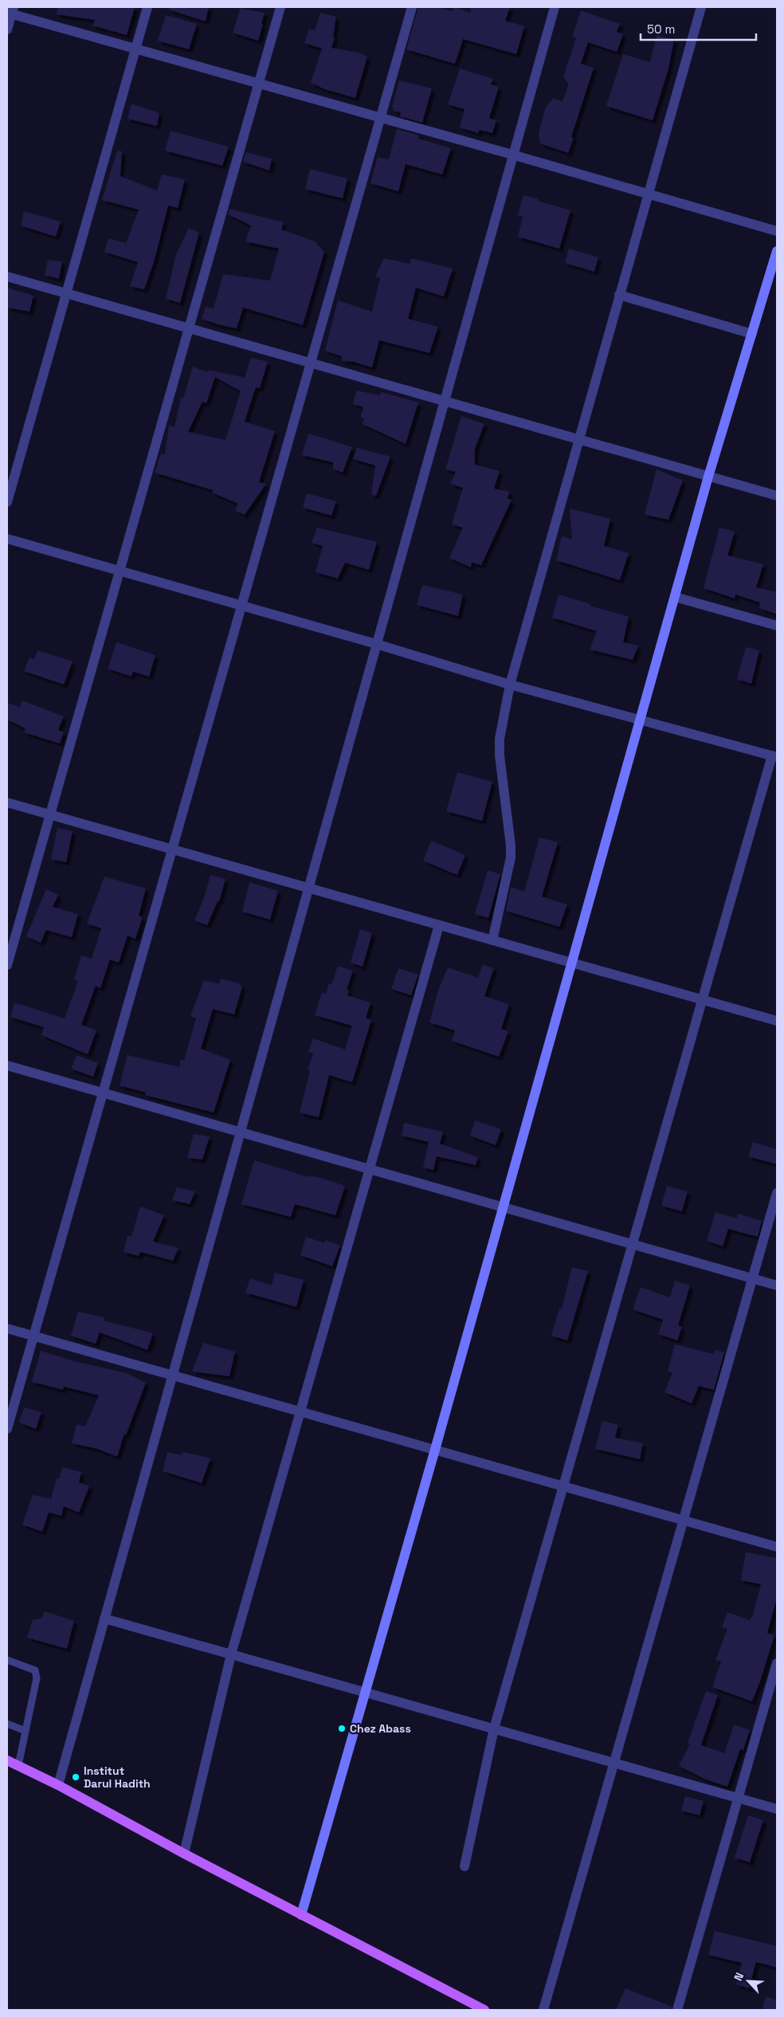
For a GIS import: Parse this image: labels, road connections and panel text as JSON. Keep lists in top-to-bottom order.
{
  "places": ["Chez Abass", "Institut Darul Hadith"],
  "scale_bar": "50 m",
  "north": "top left"
}
